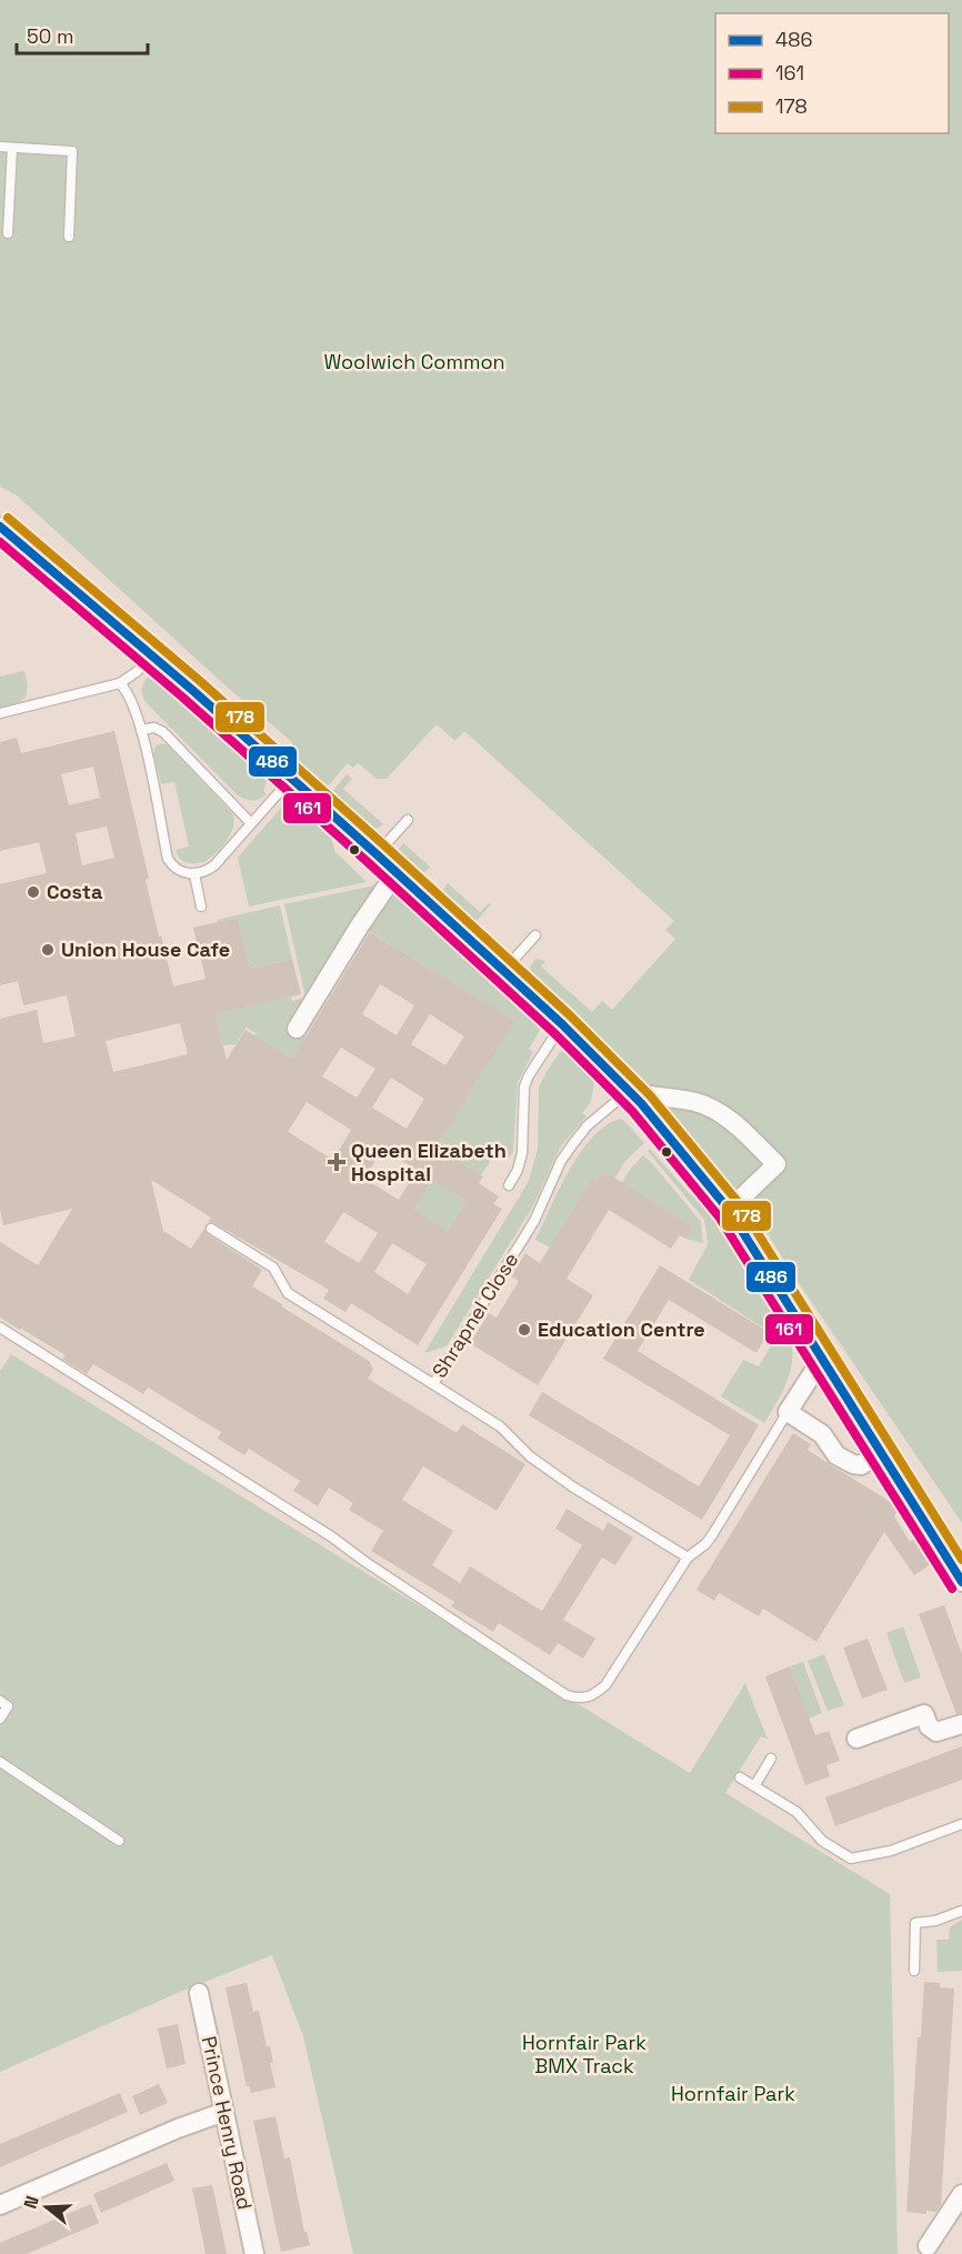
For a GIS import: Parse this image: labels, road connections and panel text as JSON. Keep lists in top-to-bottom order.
{
  "streets": {
    "street": ["Prince Henry Road"],
    "lane": ["Shrapnel Close"]
  },
  "parks": ["Woolwich Common", "Hornfair Park BMX Track", "Hornfair Park"],
  "places": {
    "other": ["Costa", "Union House Cafe", "Education Centre"],
    "health": ["Queen Elizabeth Hospital"]
  },
  "lines": ["transit line 178", "transit line 486", "transit line 161"],
  "legend": ["486", "161", "178"],
  "scale_bar": "50 m",
  "north": "left"
}
